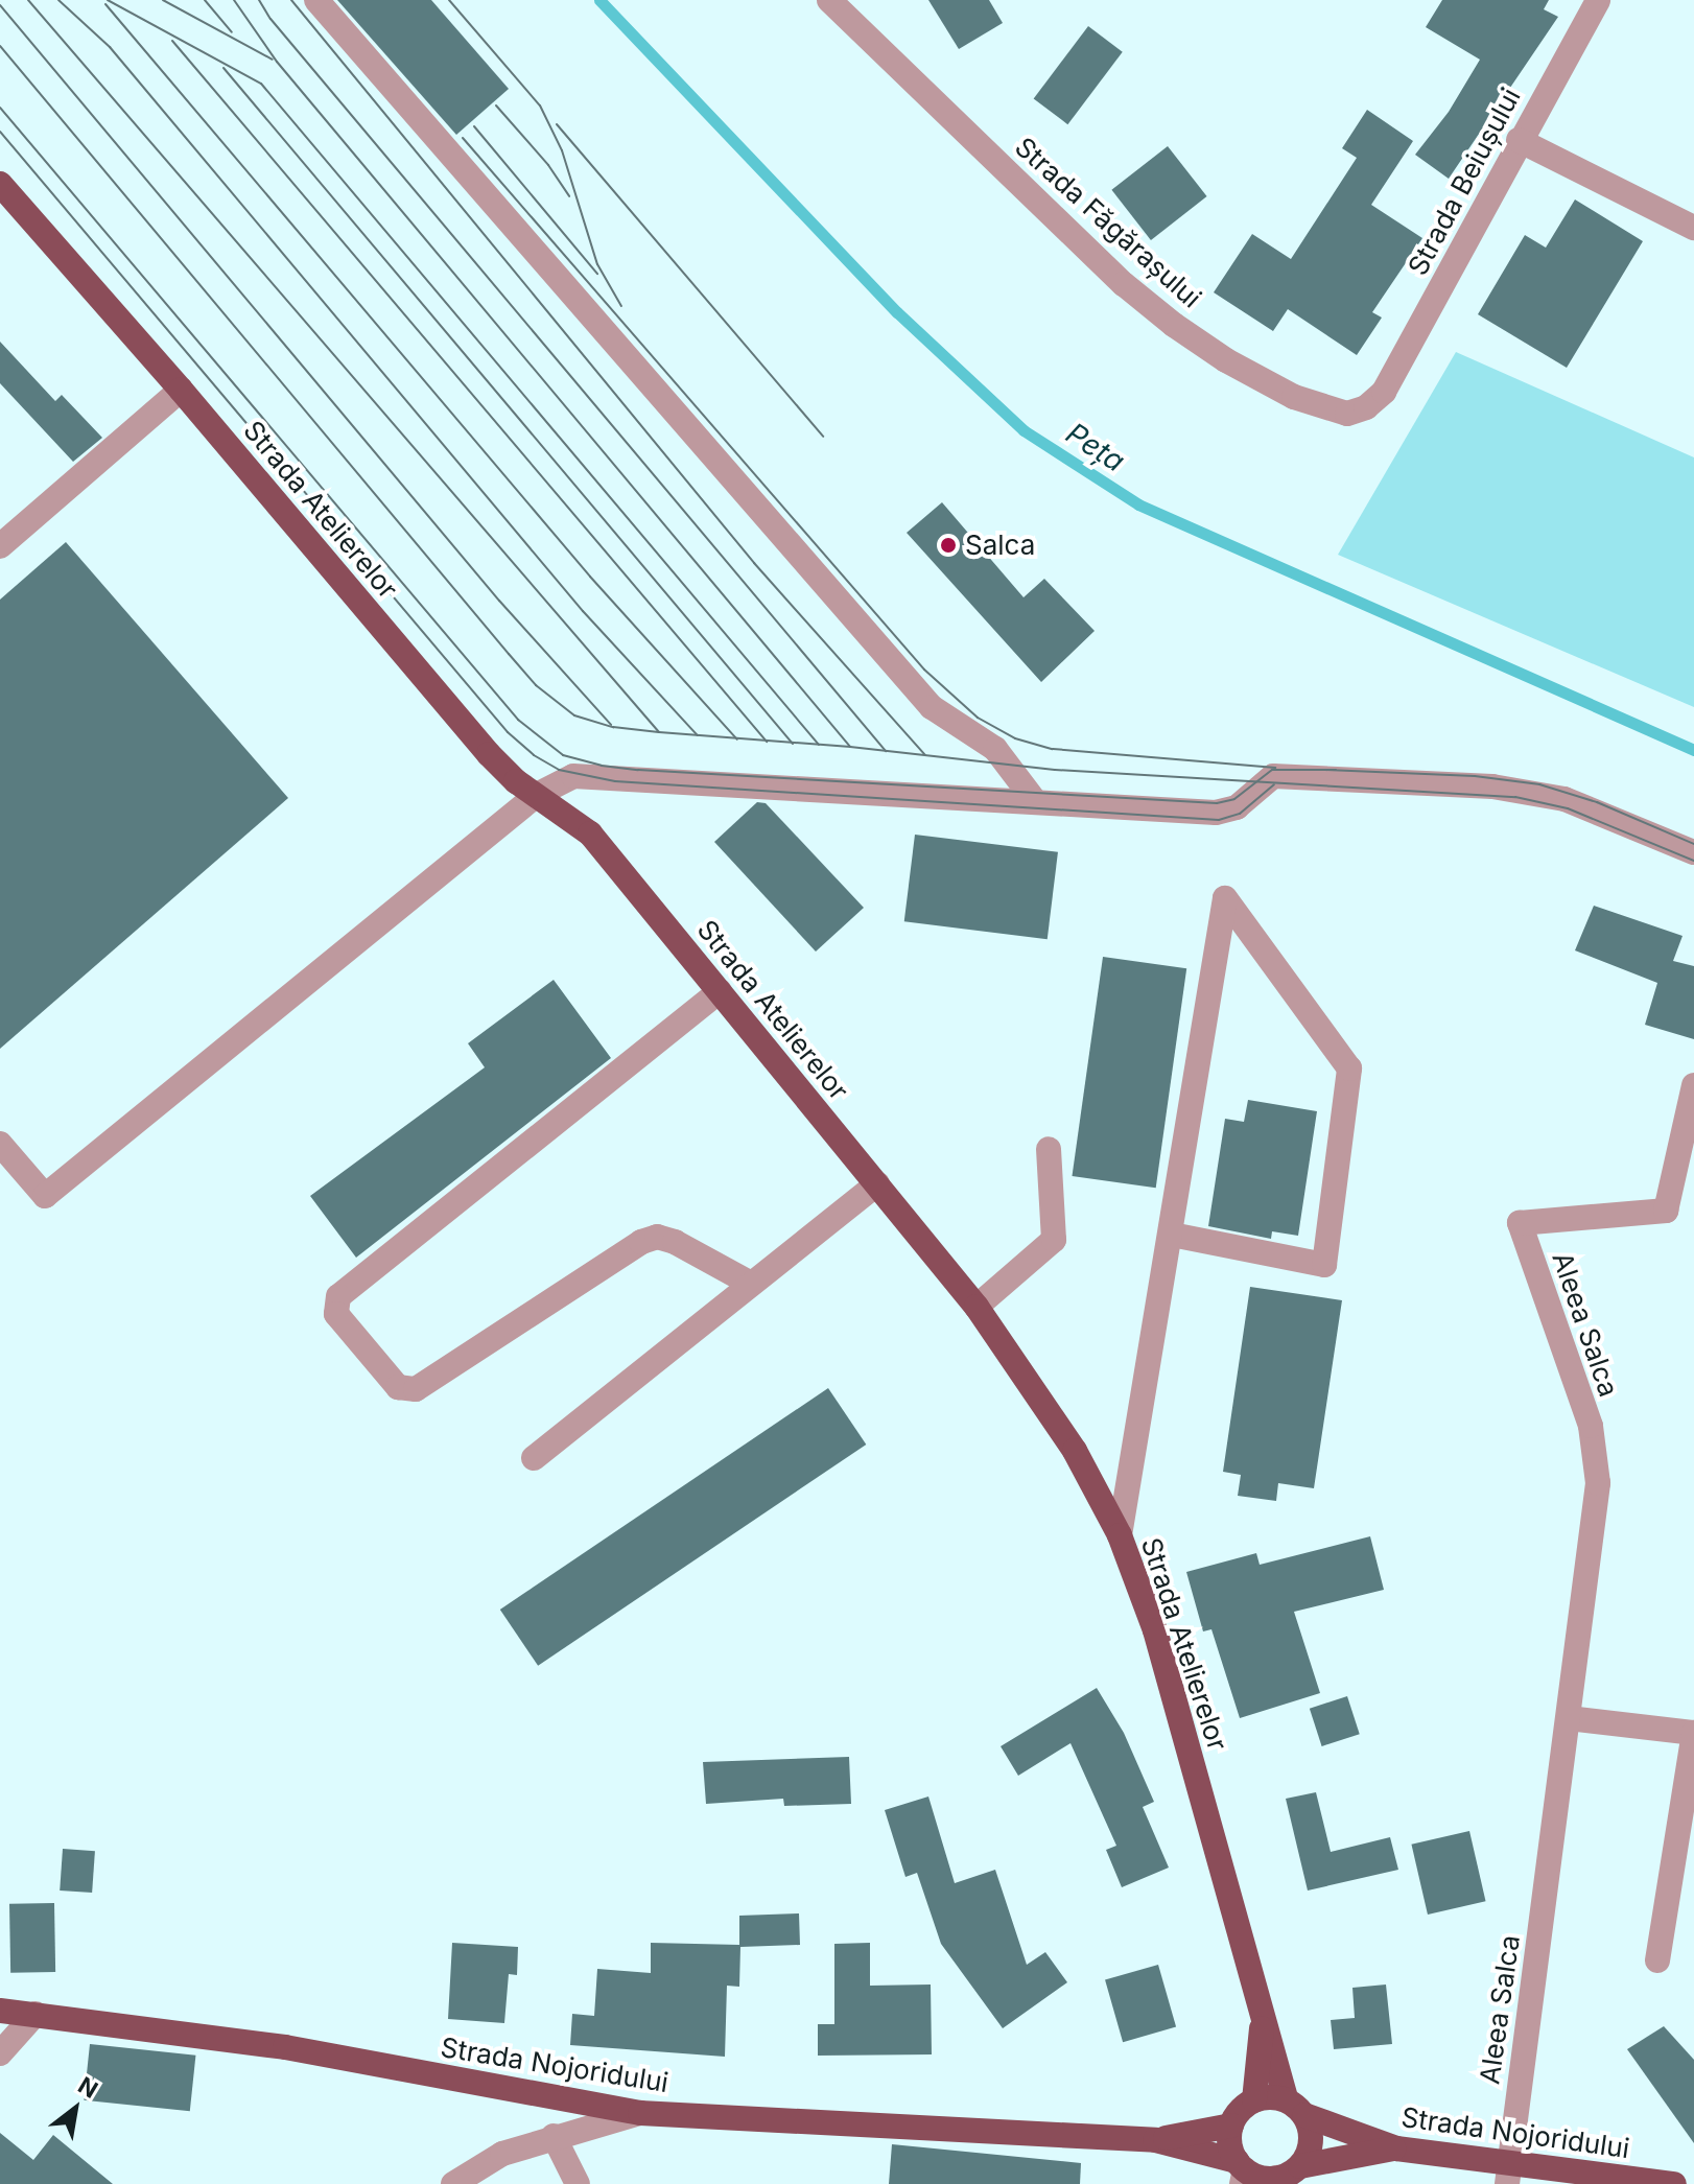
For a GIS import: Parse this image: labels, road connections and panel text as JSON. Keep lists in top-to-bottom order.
{
  "streets": {
    "main road": ["Strada Atelierelor", "Strada Nojoridului"],
    "street": ["Strada Beiușului", "Strada Făgărașului", "Aleea Salca"]
  },
  "crossings": [
    ["Strada Beiușului", "Strada Făgărașului"],
    ["Strada Atelierelor", "Strada Nojoridului"],
    ["Aleea Salca", "Strada Nojoridului"]
  ],
  "water": ["Peța"],
  "places": ["Salca"],
  "north": "top right"
}
